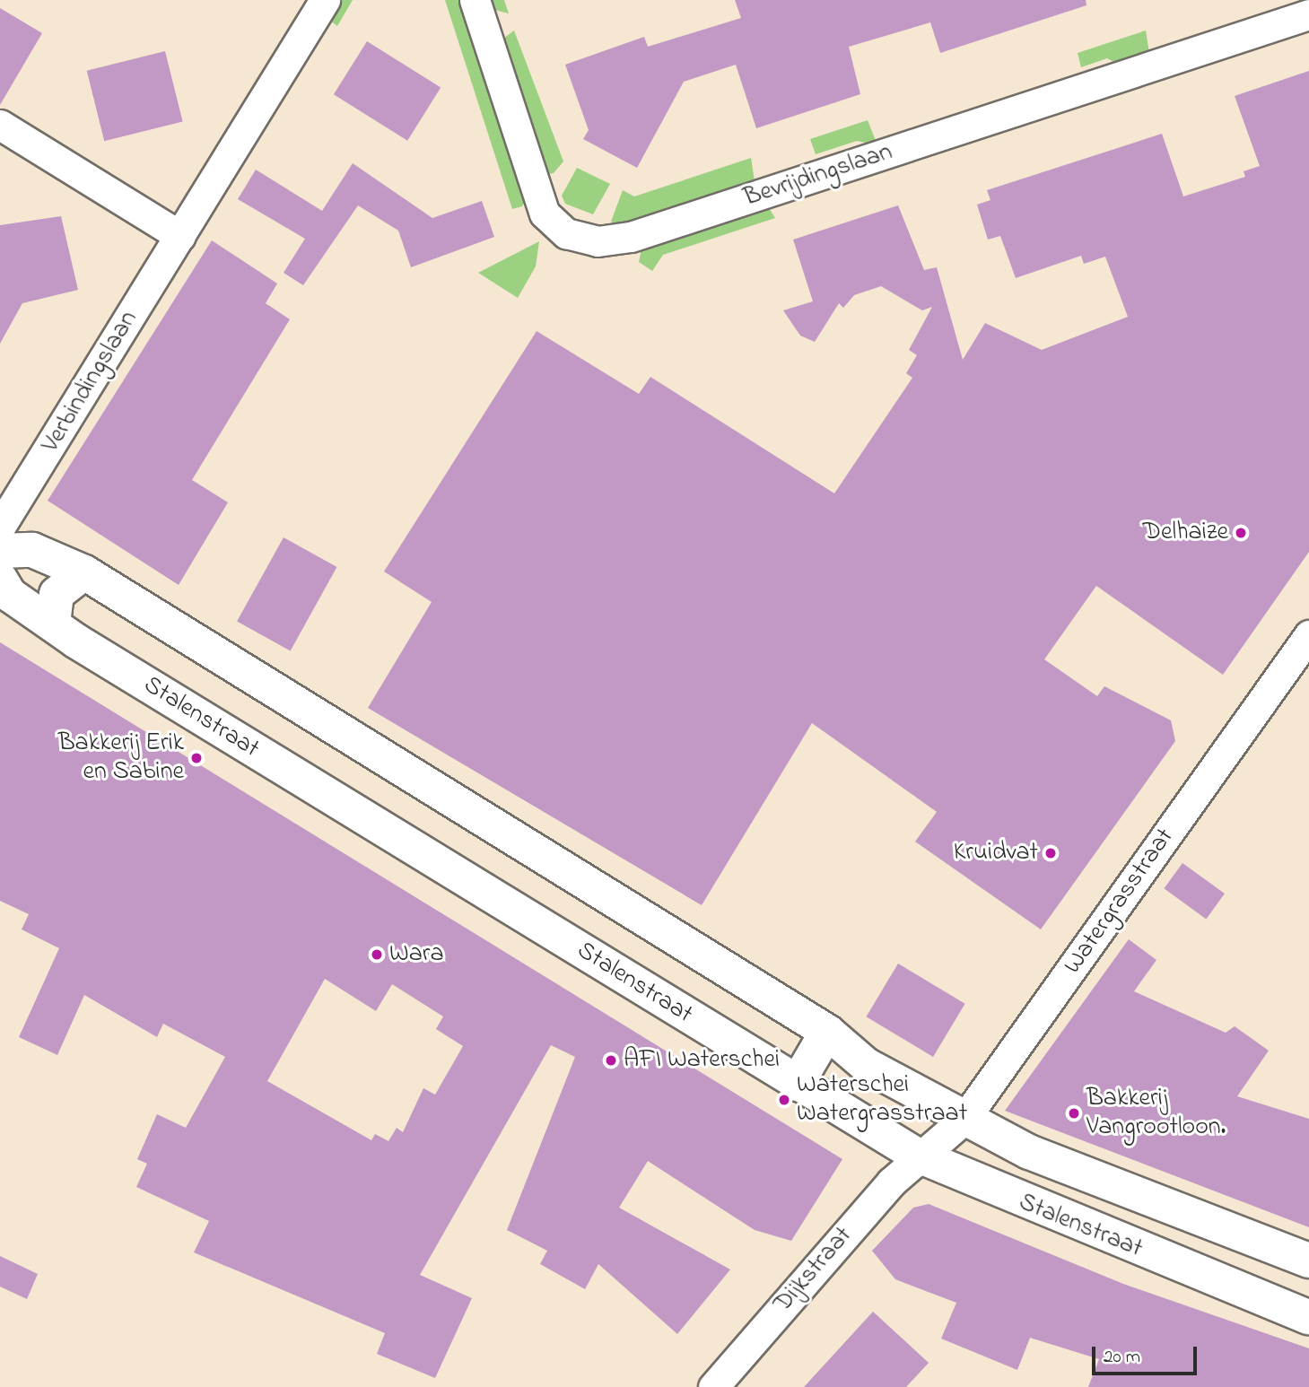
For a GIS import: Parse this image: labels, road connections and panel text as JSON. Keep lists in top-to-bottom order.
{
  "streets": {
    "street": [
      "Bevrijdingslaan",
      "Verbindingslaan",
      "Stalenstraat",
      "Watergrasstraat",
      "Dijkstraat"
    ]
  },
  "crossings": [
    ["Stalenstraat", "Watergrasstraat"],
    ["Stalenstraat", "Dijkstraat"],
    ["Watergrasstraat", "Dijkstraat"]
  ],
  "places": [
    "Delhaize",
    "Bakkerij Erik en Sabine",
    "Kruidvat",
    "Wara",
    "AFI Waterschei",
    "Waterschei Watergrasstraat",
    "Bakkerij Vangrootloon."
  ],
  "scale_bar": "20 m"
}
